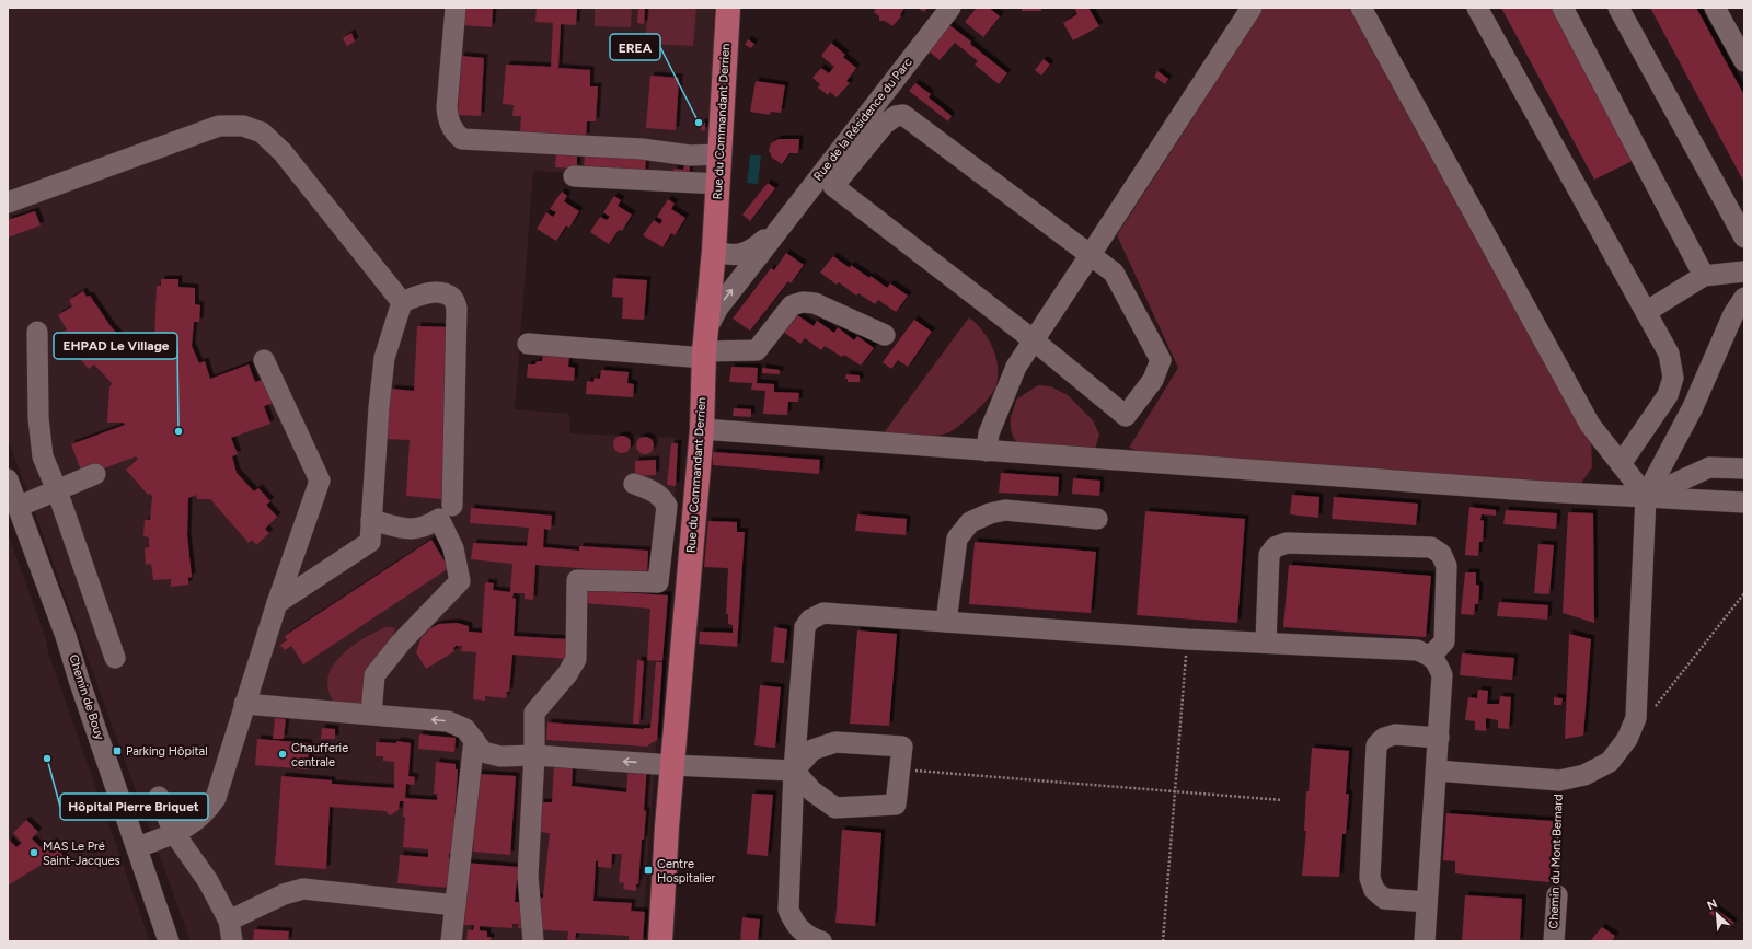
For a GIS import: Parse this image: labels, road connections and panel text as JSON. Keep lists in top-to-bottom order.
{
  "streets": {
    "main road": ["Rue du Commandant Derrien"],
    "street": ["Rue de la Résidence du Parc", "Chemin de Bouy", "Chemin du Mont Bernard"]
  },
  "crossings": [
    ["Rue de la Résidence du Parc", "Rue du Commandant Derrien"]
  ],
  "places": {
    "other": [
      "EREA",
      "EHPAD Le Village",
      "Chaufferie centrale",
      "Hôpital Pierre Briquet",
      "MAS Le Pré Saint-Jacques"
    ],
    "transit": ["Parking Hôpital", "Centre Hospitalier"]
  },
  "north": "top left"
}
